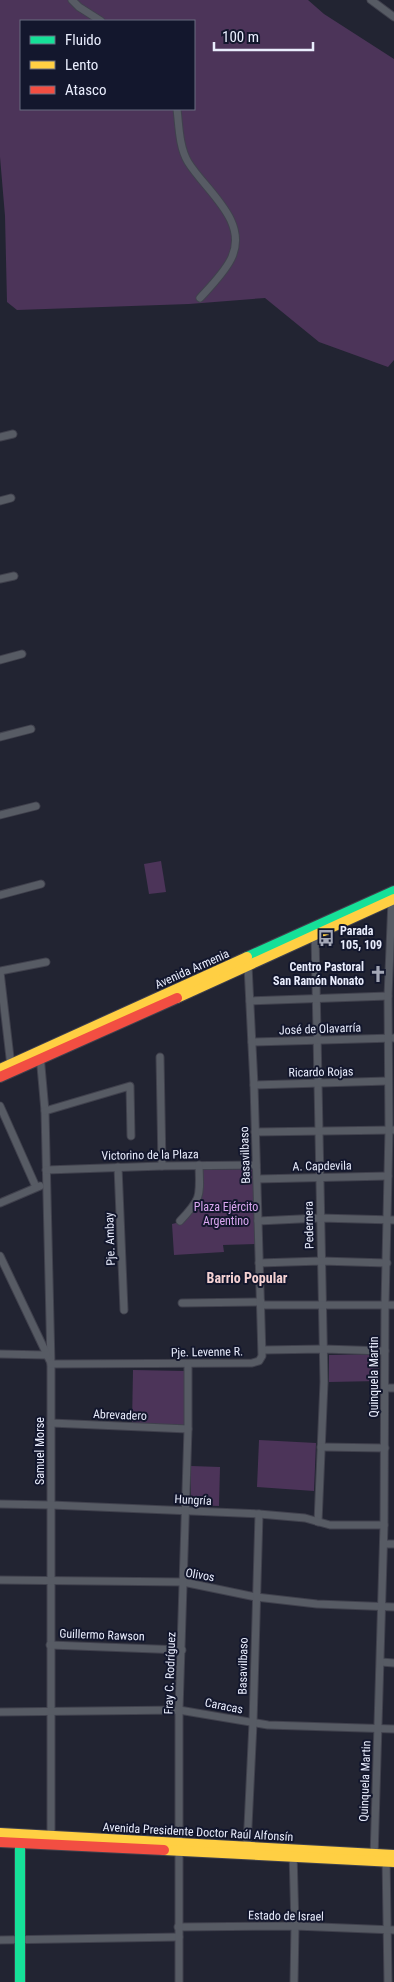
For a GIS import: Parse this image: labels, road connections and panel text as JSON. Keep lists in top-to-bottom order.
{
  "streets": {
    "main road": ["Avenida Armenia", "Avenida Presidente Doctor Raúl Alfonsín"],
    "street": [
      "José de Olavarría",
      "Ricardo Rojas",
      "Victorino de la Plaza",
      "Basavilbaso",
      "A. Capdevila",
      "Pedernera",
      "Pje. Ambay",
      "Pje. Levenne R.",
      "Quinquela Martin",
      "Abrevadero",
      "Samuel Morse",
      "Hungría",
      "Olivos",
      "Guillermo Rawson",
      "Fray C. Rodríguez",
      "Caracas",
      "Estado de Israel"
    ]
  },
  "crossings": [
    ["Avenida Armenia", "Basavilbaso"],
    ["Avenida Armenia", "Pedernera"],
    ["Avenida Armenia", "Quinquela Martin"],
    ["Avenida Armenia", "Samuel Morse"],
    ["José de Olavarría", "Basavilbaso"],
    ["José de Olavarría", "Pedernera"],
    ["José de Olavarría", "Quinquela Martin"],
    ["Ricardo Rojas", "Basavilbaso"],
    ["Ricardo Rojas", "Pedernera"],
    ["Ricardo Rojas", "Quinquela Martin"],
    ["Victorino de la Plaza", "Basavilbaso"],
    ["Victorino de la Plaza", "Pje. Ambay"],
    ["Victorino de la Plaza", "Samuel Morse"],
    ["Basavilbaso", "A. Capdevila"],
    ["Basavilbaso", "Pje. Levenne R."],
    ["Basavilbaso", "Hungría"],
    ["Basavilbaso", "Olivos"],
    ["Basavilbaso", "Caracas"],
    ["Basavilbaso", "Avenida Presidente Doctor Raúl Alfonsín"],
    ["A. Capdevila", "Pedernera"],
    ["A. Capdevila", "Quinquela Martin"],
    ["Pedernera", "Hungría"],
    ["Pje. Levenne R.", "Samuel Morse"],
    ["Pje. Levenne R.", "Fray C. Rodríguez"],
    ["Quinquela Martin", "Hungría"],
    ["Quinquela Martin", "Olivos"],
    ["Quinquela Martin", "Caracas"],
    ["Quinquela Martin", "Avenida Presidente Doctor Raúl Alfonsín"],
    ["Abrevadero", "Samuel Morse"],
    ["Abrevadero", "Fray C. Rodríguez"],
    ["Samuel Morse", "Hungría"],
    ["Samuel Morse", "Olivos"],
    ["Samuel Morse", "Guillermo Rawson"],
    ["Samuel Morse", "Caracas"],
    ["Samuel Morse", "Avenida Presidente Doctor Raúl Alfonsín"],
    ["Hungría", "Fray C. Rodríguez"],
    ["Olivos", "Fray C. Rodríguez"],
    ["Guillermo Rawson", "Fray C. Rodríguez"],
    ["Fray C. Rodríguez", "Caracas"],
    ["Fray C. Rodríguez", "Avenida Presidente Doctor Raúl Alfonsín"],
    ["Fray C. Rodríguez", "Estado de Israel"]
  ],
  "districts": ["Barrio Popular"],
  "parks": ["Plaza Ejército Argentino"],
  "places": {
    "bus stop": ["Parada 105, 109"],
    "church": ["Centro Pastoral San Ramón Nonato"]
  },
  "legend": ["Fluido", "Lento", "Atasco"],
  "scale_bar": "100 m"
}
